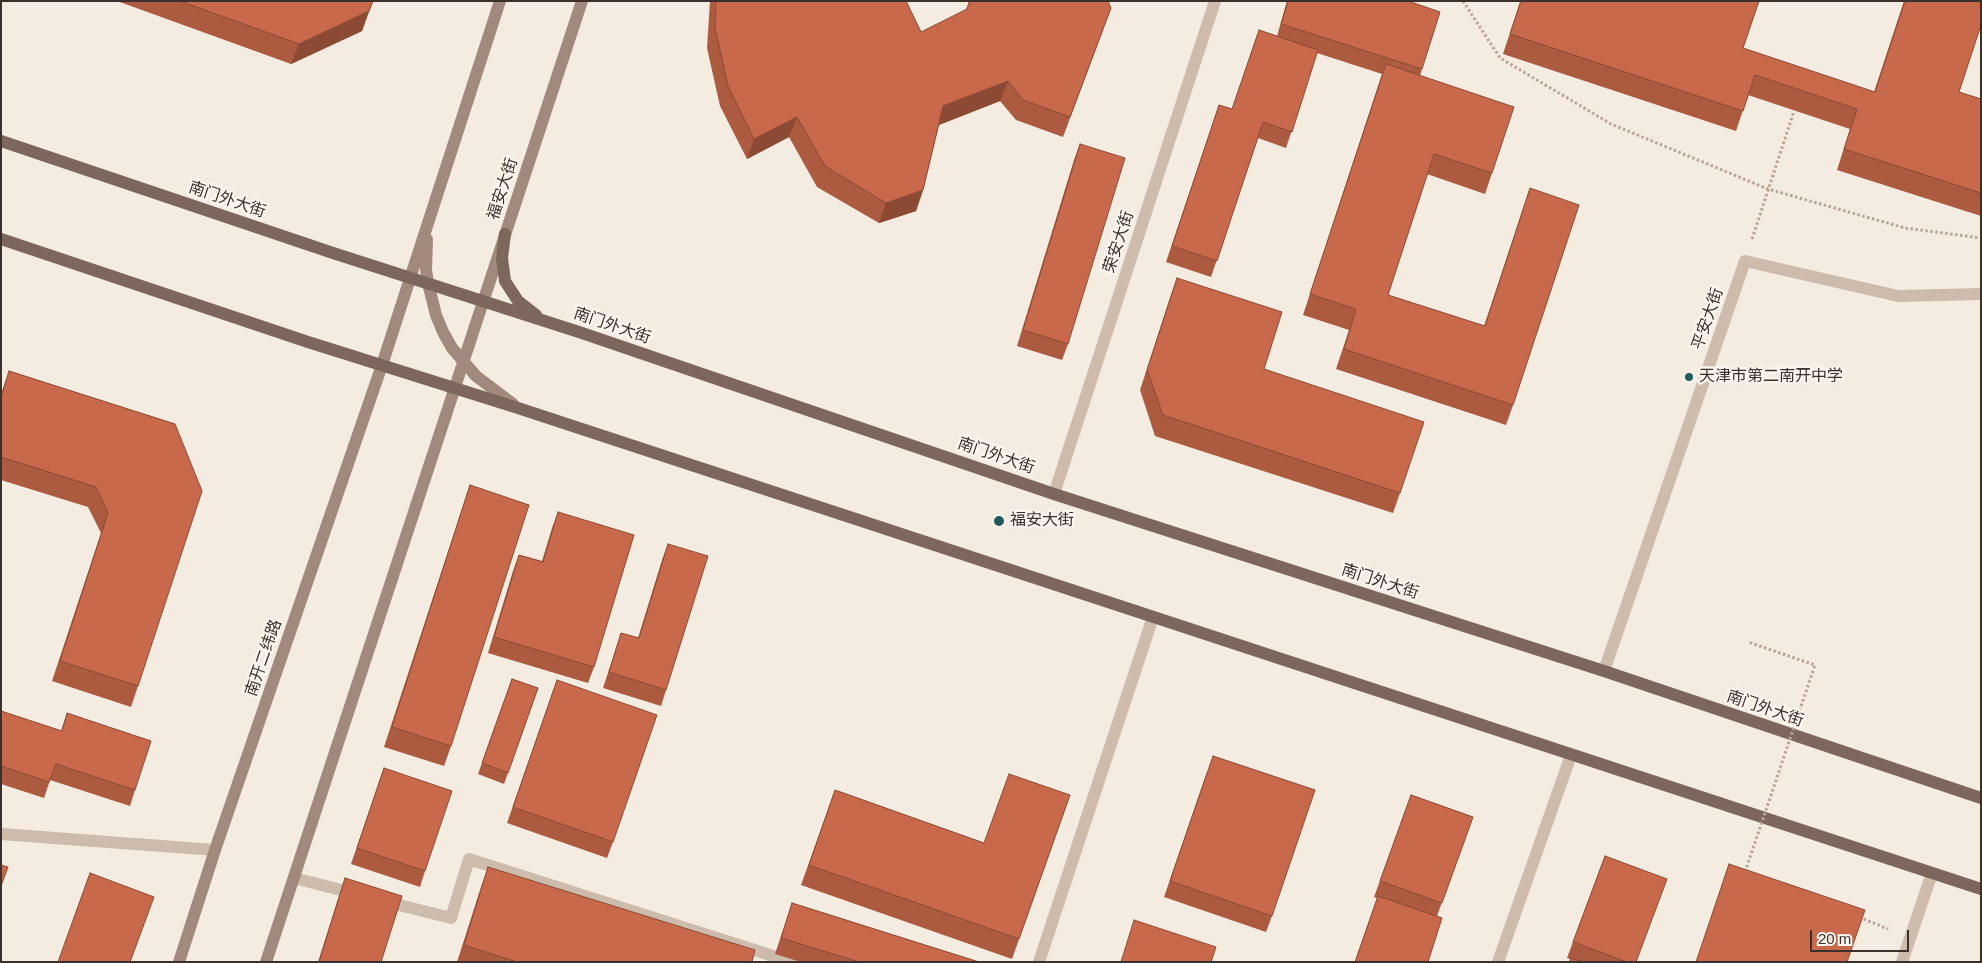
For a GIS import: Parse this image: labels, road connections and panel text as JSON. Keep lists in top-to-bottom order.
{
  "streets": {
    "main road": ["福安大街", "南门外大街", "南开二纬路"],
    "street": ["荣安大街", "平安大街"]
  },
  "crossings": [
    ["福安大街", "南门外大街"],
    ["南门外大街", "荣安大街"],
    ["南门外大街", "平安大街"]
  ],
  "places": ["天津市第二南开中学", "福安大街"],
  "scale_bar": "20 m"
}
